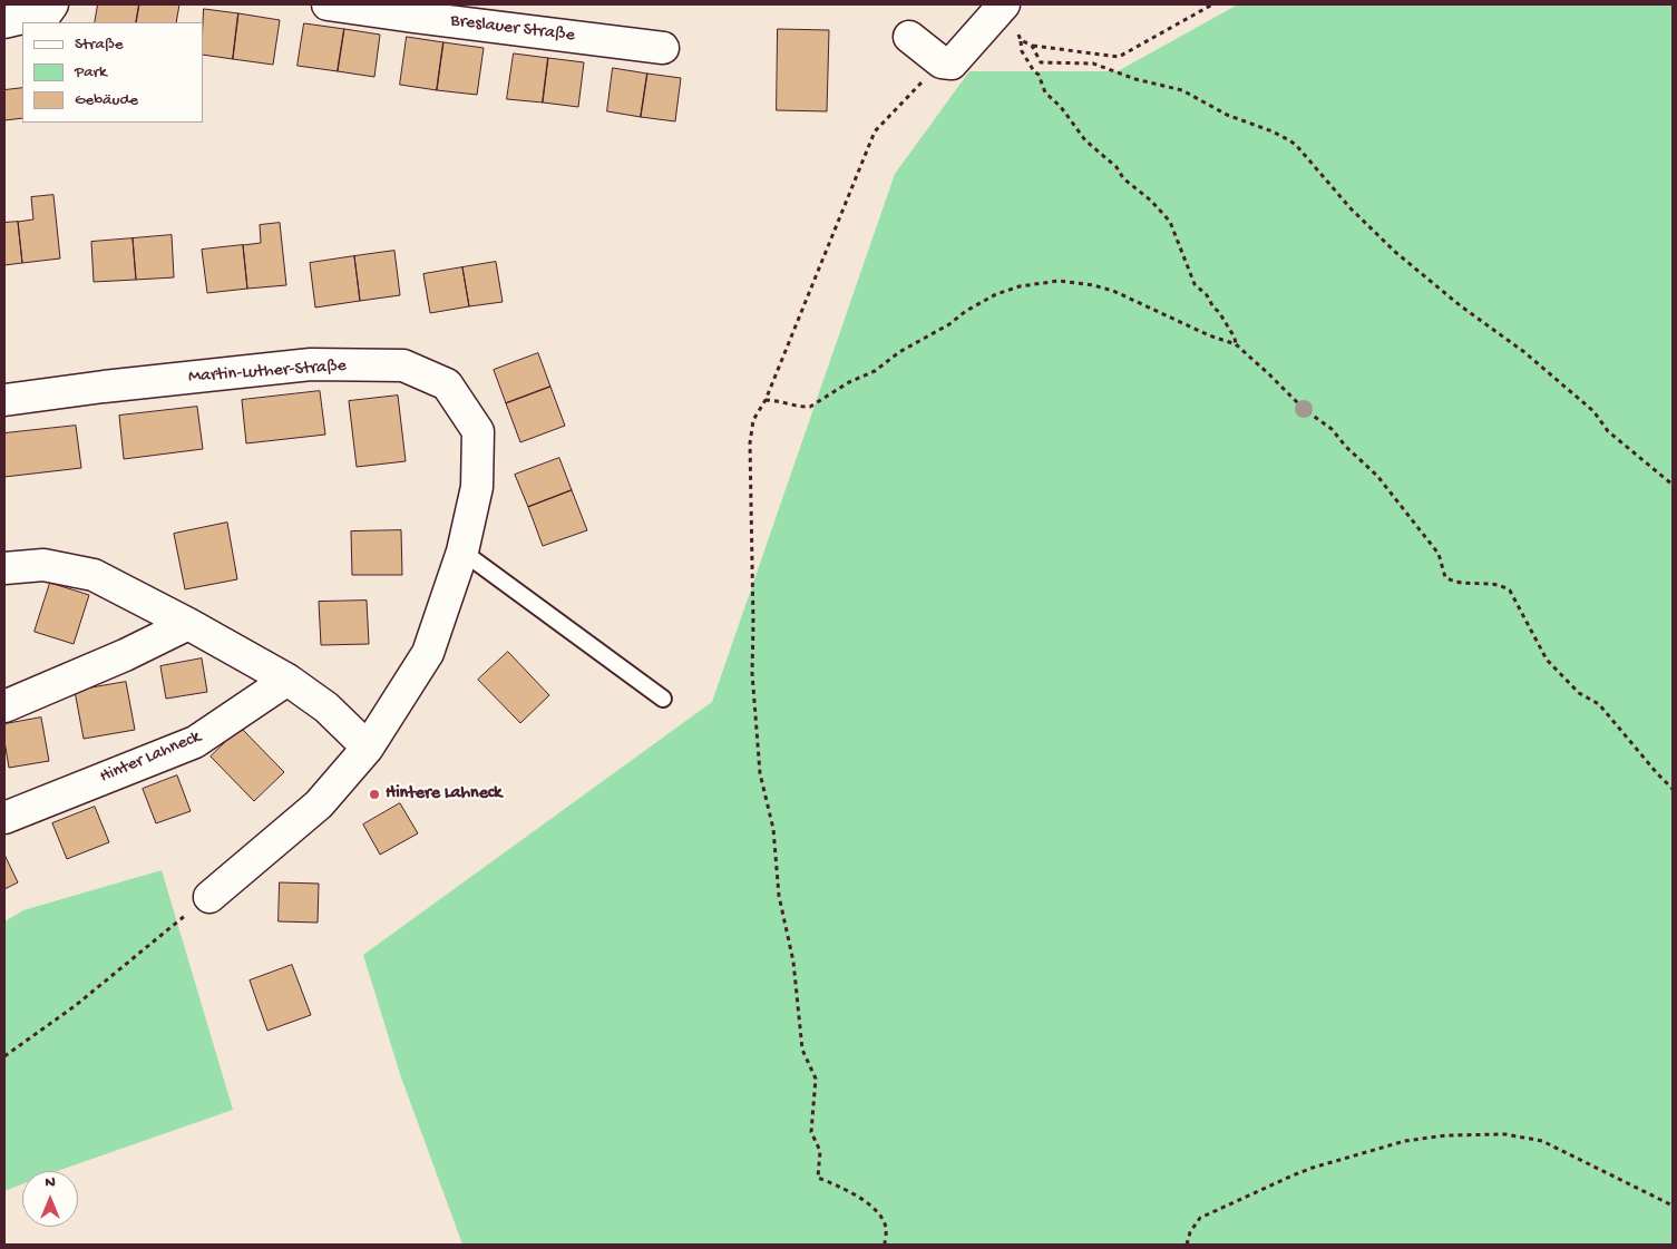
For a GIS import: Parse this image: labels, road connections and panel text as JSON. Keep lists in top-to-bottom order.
{
  "streets": {
    "street": ["Breslauer Straße", "Martin-Luther-Straße", "Hinter Lahneck"]
  },
  "places": ["Hintere Lahneck"],
  "legend": ["Straße", "Park", "Gebäude"],
  "north": "top"
}
